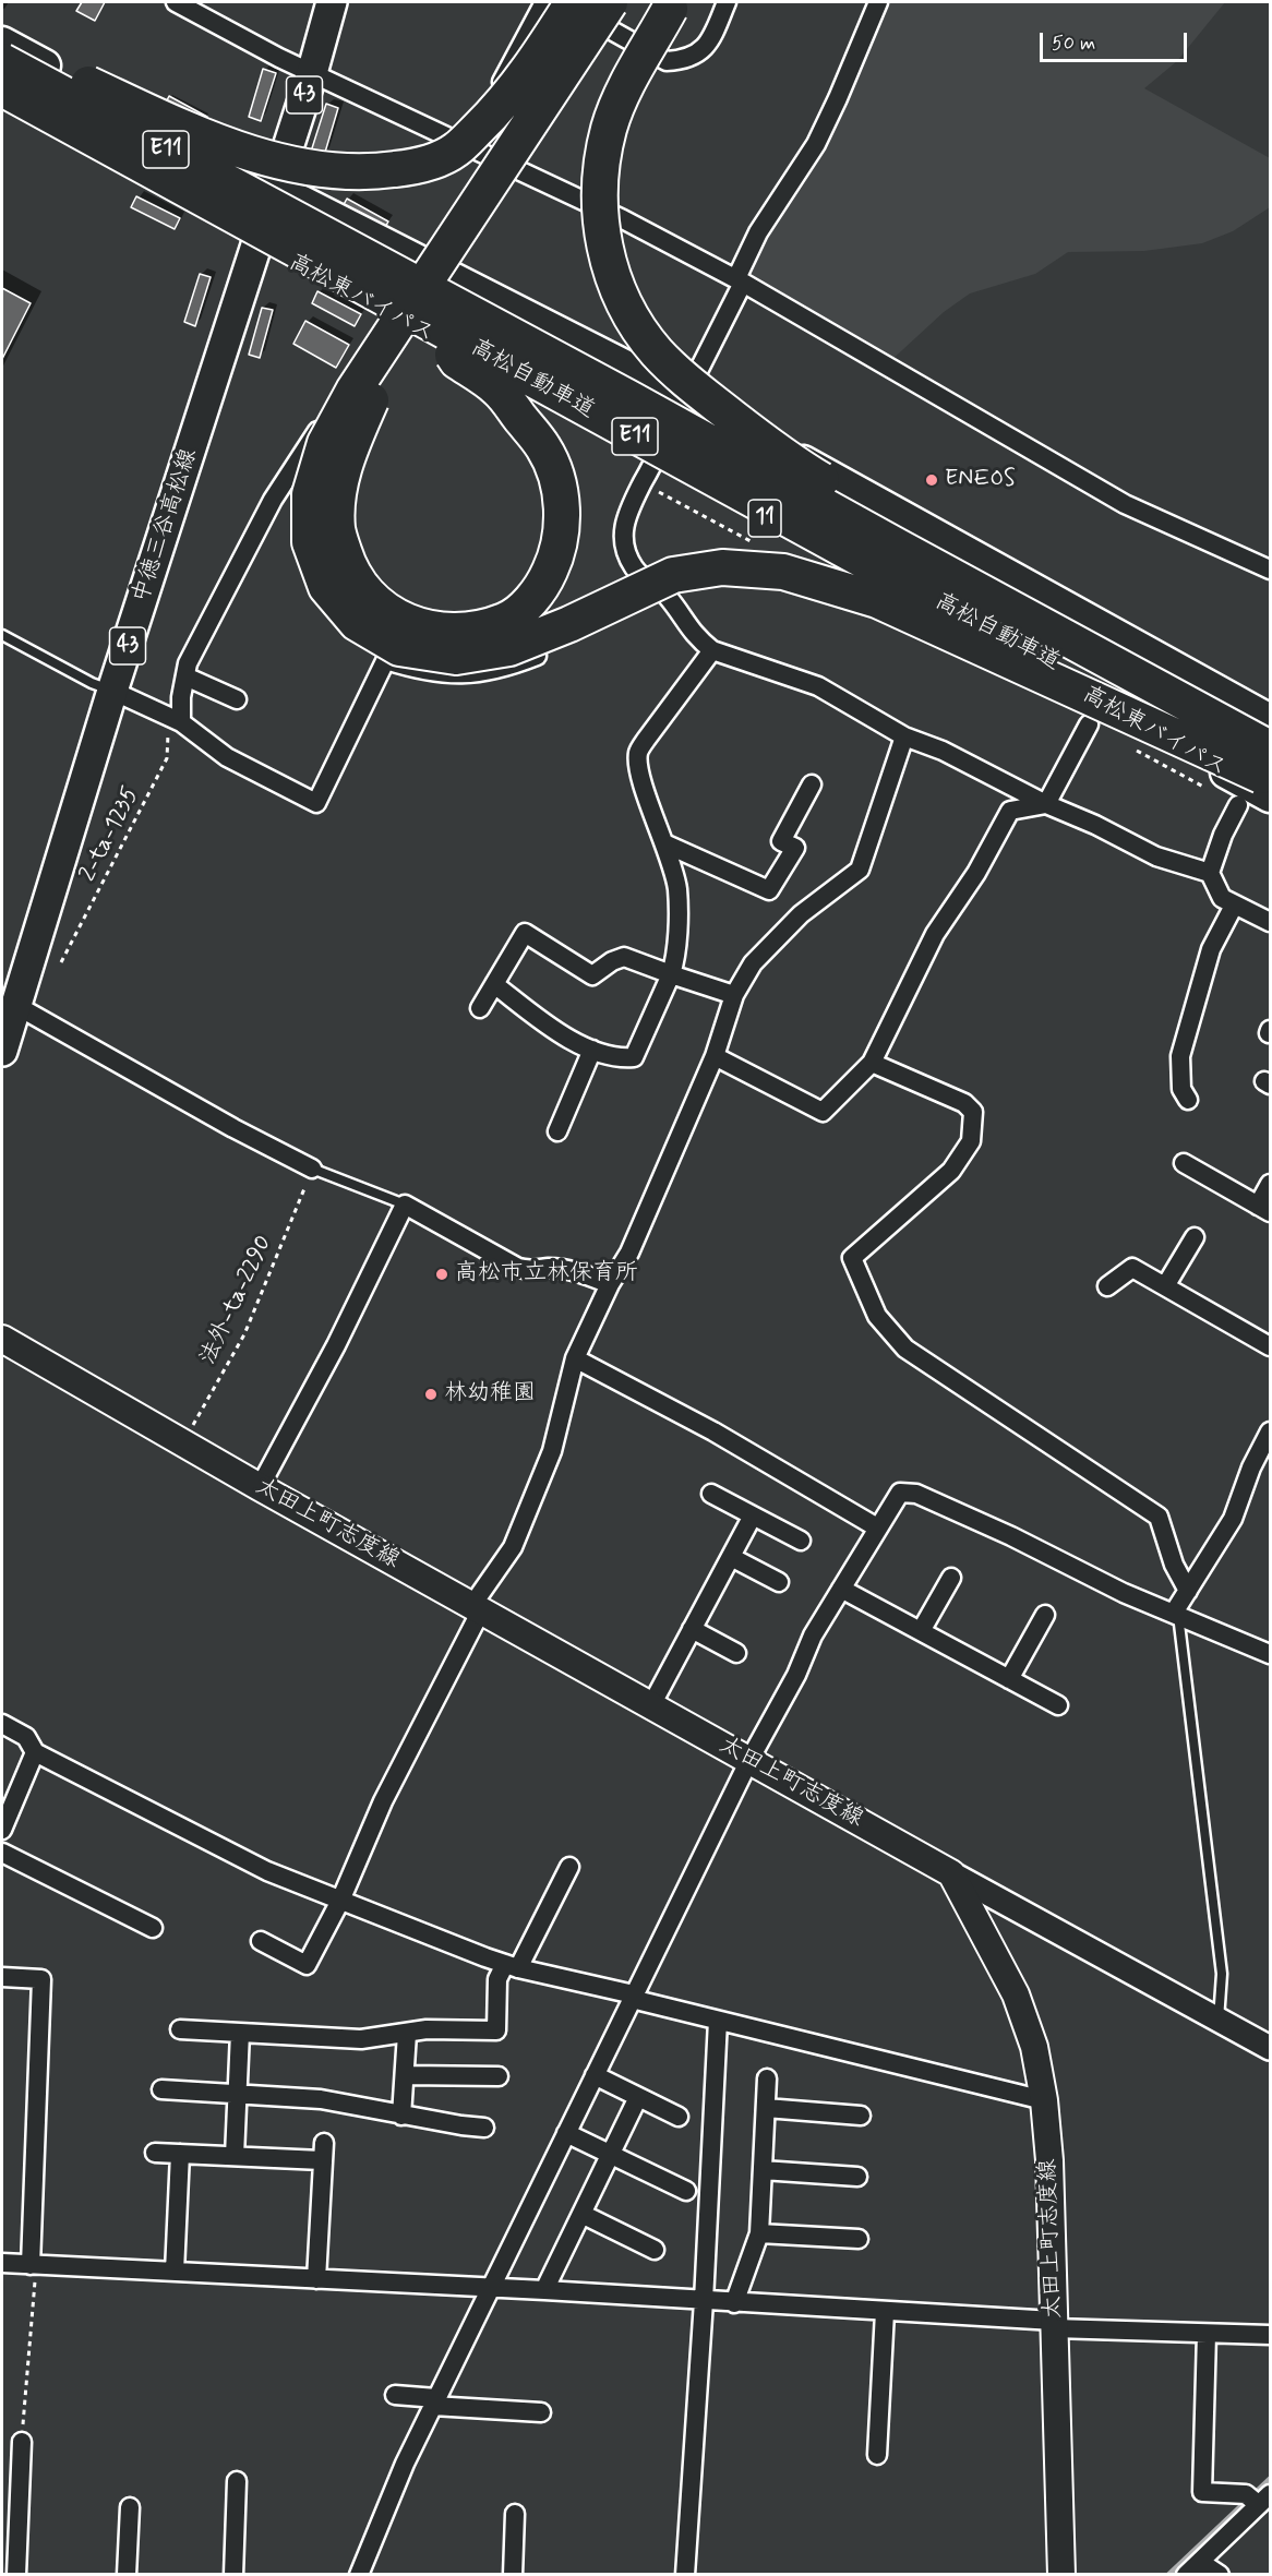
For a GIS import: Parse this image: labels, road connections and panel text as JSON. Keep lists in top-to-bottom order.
{
  "streets": {
    "highway": [
      "E11",
      "高松東バイパス",
      "高松自動車道",
      "11"
    ],
    "main road": ["43", "中徳三谷高松線", "太田上町志度線"],
    "path": ["2-ta-1235", "法外-ta-2290"]
  },
  "crossings": [
    ["高松東バイパス", "高松自動車道"],
    ["高松東バイパス", "中徳三谷高松線"],
    ["法外-ta-2290", "太田上町志度線"]
  ],
  "places": ["ENEOS", "高松市立林保育所", "林幼稚園"],
  "scale_bar": "50 m"
}
